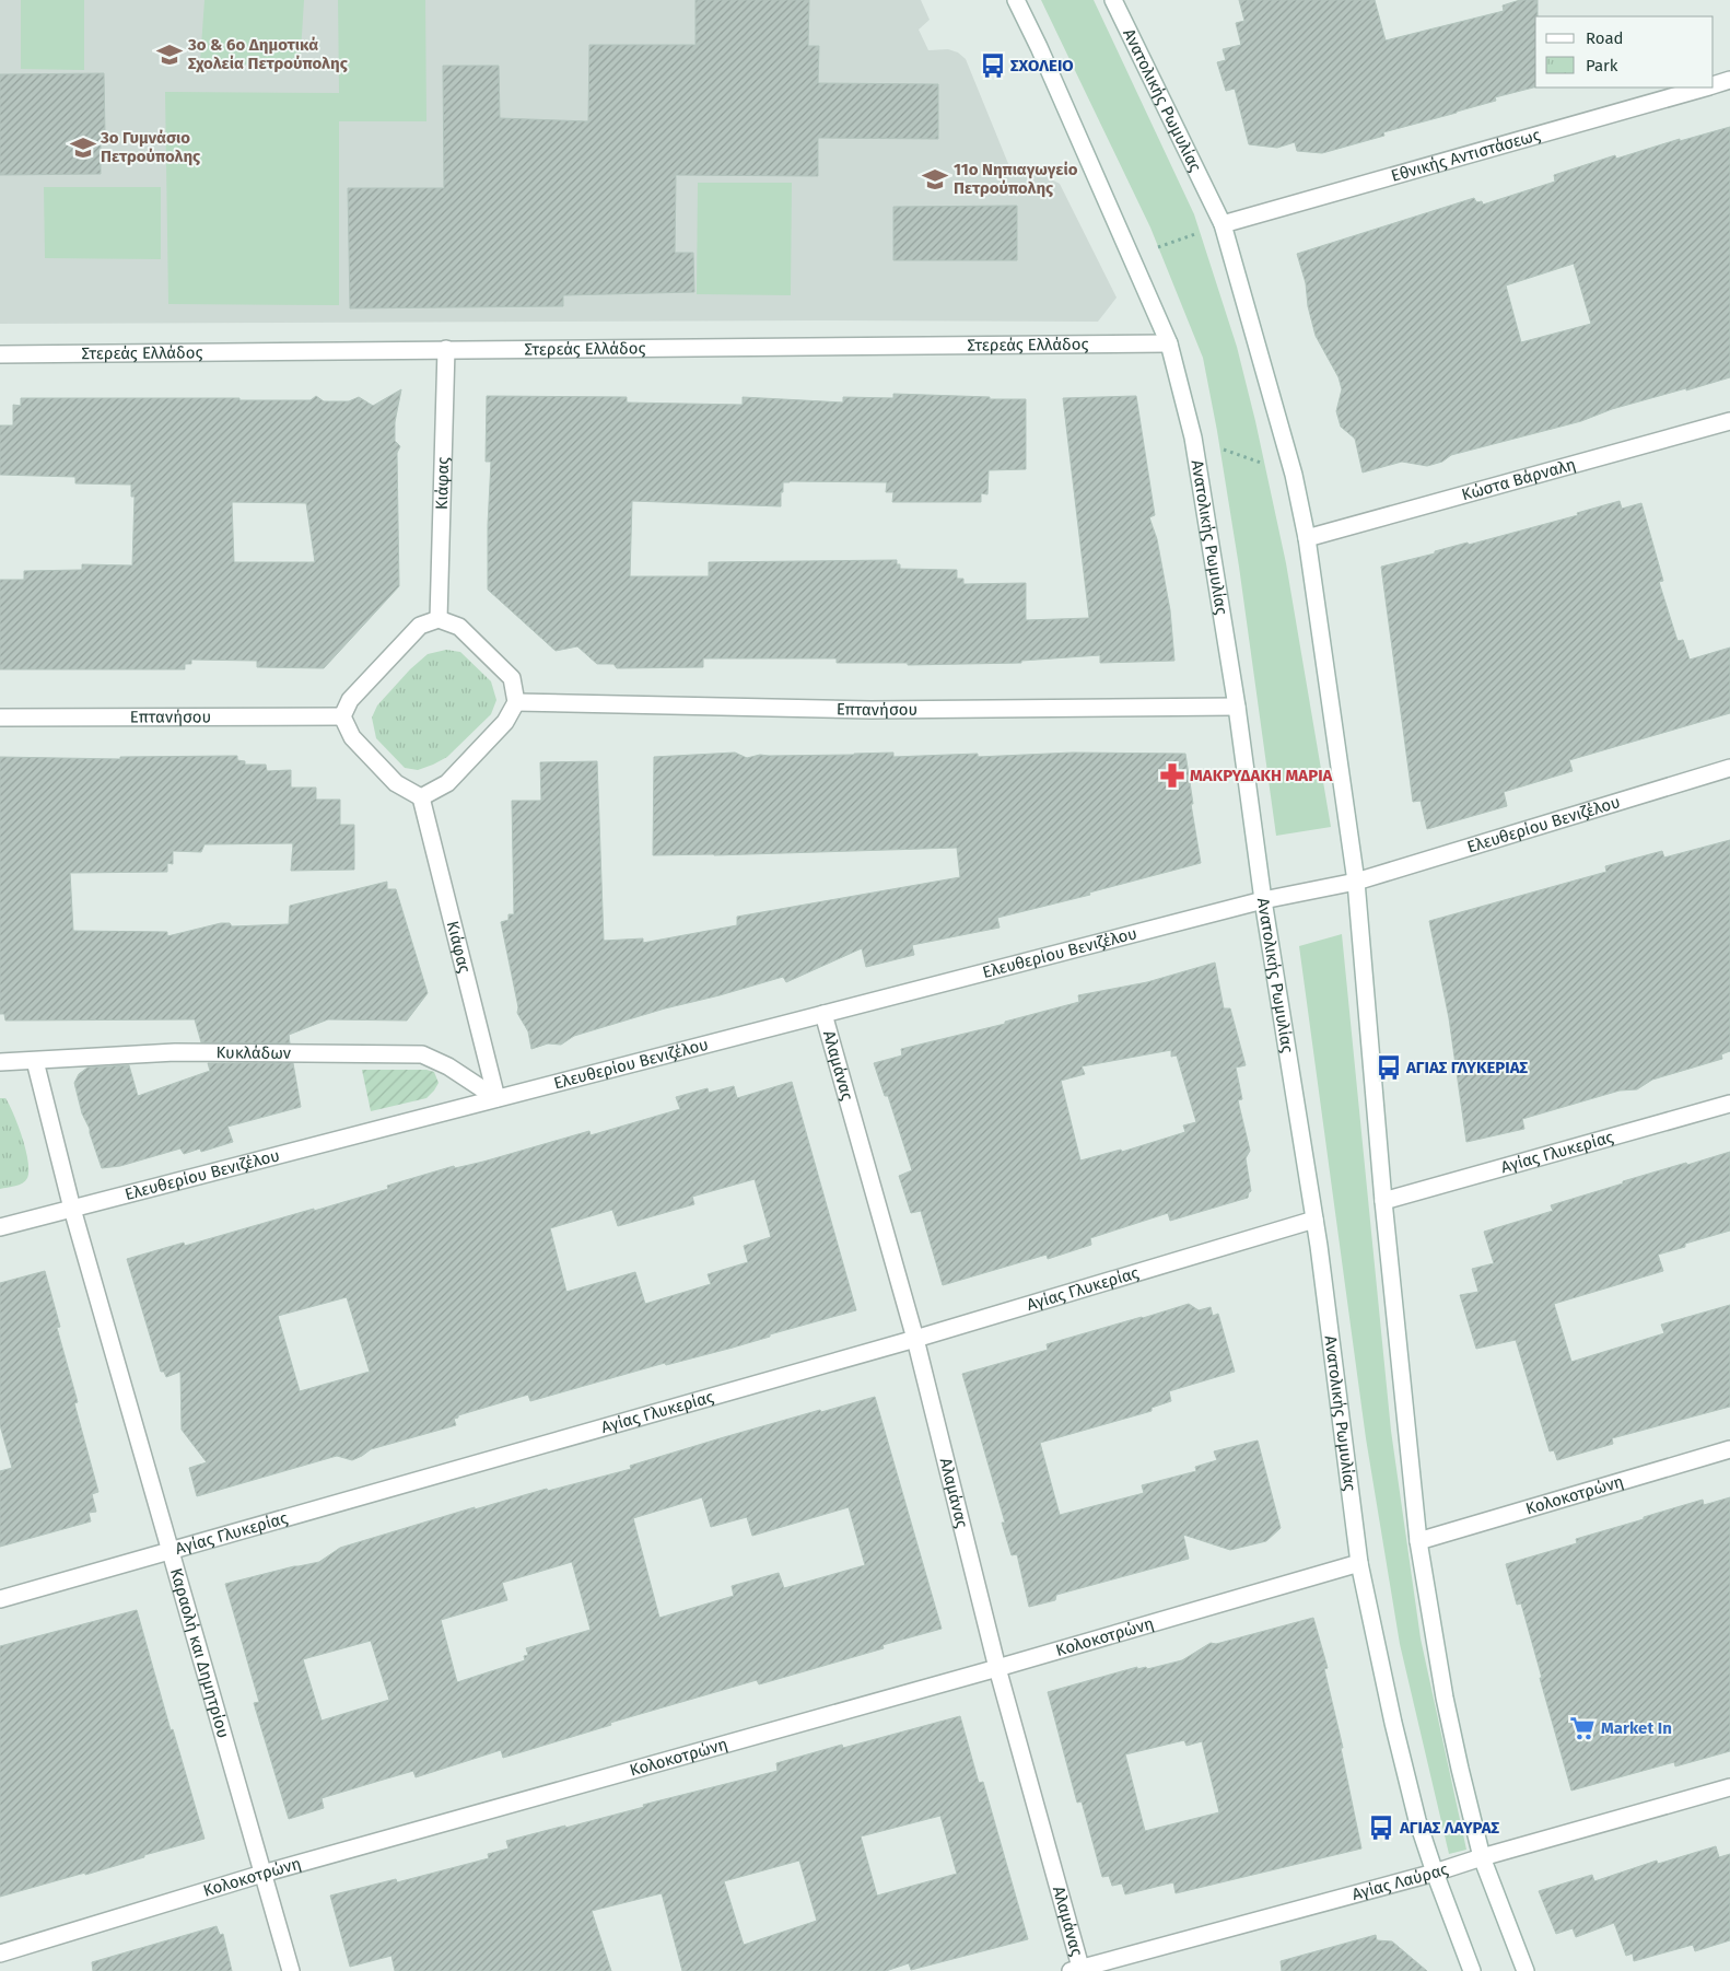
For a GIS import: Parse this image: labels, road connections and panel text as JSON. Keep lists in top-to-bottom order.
{
  "streets": {
    "street": [
      "Ανατολικής Ρωμυλίας",
      "Εθνικής Αντιστάσεως",
      "Στερεάς Ελλάδος",
      "Κώστα Βάρναλη",
      "Κιάφας",
      "Επτανήσου",
      "Ελευθερίου Βενιζέλου",
      "Κυκλάδων",
      "Αλαμάνας",
      "Αγίας Γλυκερίας",
      "Κολοκοτρώνη",
      "Καραολή και Δημητρίου",
      "Αγίας Λαύρας"
    ]
  },
  "crossings": [
    ["Ανατολικής Ρωμυλίας", "Εθνικής Αντιστάσεως"],
    ["Ανατολικής Ρωμυλίας", "Στερεάς Ελλάδος"],
    ["Ανατολικής Ρωμυλίας", "Κώστα Βάρναλη"],
    ["Ανατολικής Ρωμυλίας", "Επτανήσου"],
    ["Ανατολικής Ρωμυλίας", "Ελευθερίου Βενιζέλου"],
    ["Ανατολικής Ρωμυλίας", "Αγίας Γλυκερίας"],
    ["Ανατολικής Ρωμυλίας", "Κολοκοτρώνη"],
    ["Ανατολικής Ρωμυλίας", "Αγίας Λαύρας"],
    ["Στερεάς Ελλάδος", "Κιάφας"],
    ["Κιάφας", "Επτανήσου"],
    ["Κιάφας", "Ελευθερίου Βενιζέλου"],
    ["Κιάφας", "Κυκλάδων"],
    ["Ελευθερίου Βενιζέλου", "Κυκλάδων"],
    ["Ελευθερίου Βενιζέλου", "Αλαμάνας"],
    ["Ελευθερίου Βενιζέλου", "Καραολή και Δημητρίου"],
    ["Κυκλάδων", "Καραολή και Δημητρίου"],
    ["Αλαμάνας", "Αγίας Γλυκερίας"],
    ["Αλαμάνας", "Κολοκοτρώνη"],
    ["Αλαμάνας", "Αγίας Λαύρας"],
    ["Αγίας Γλυκερίας", "Καραολή και Δημητρίου"],
    ["Κολοκοτρώνη", "Καραολή και Δημητρίου"]
  ],
  "places": {
    "school or university": ["3ο & 6ο Δημοτικά Σχολεία Πετρούπολης", "3ο Γυμνάσιο Πετρούπολης", "11ο Νηπιαγωγείο Πετρούπολης"],
    "bus stop": ["ΣΧΟΛΕΙΟ", "ΑΓΙΑΣ ΓΛΥΚΕΡΙΑΣ", "ΑΓΙΑΣ ΛΑΥΡΑΣ"],
    "pharmacy": ["ΜΑΚΡΥΔΑΚΗ ΜΑΡΙΑ"],
    "supermarket": ["Market In"]
  },
  "legend": ["Road", "Park"]
}
